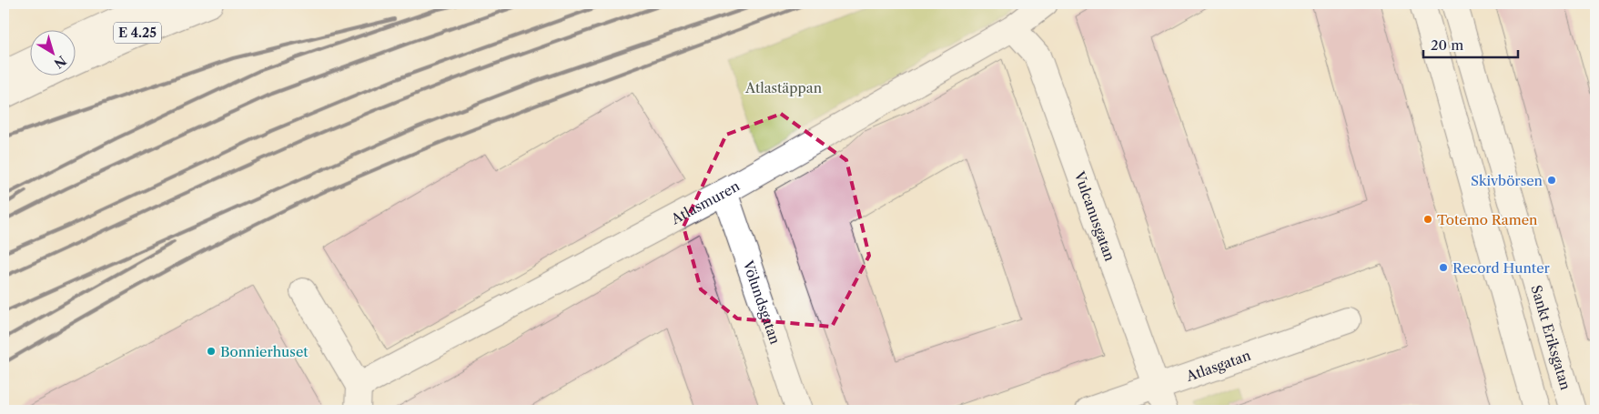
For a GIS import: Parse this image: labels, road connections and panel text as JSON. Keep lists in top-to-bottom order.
{
  "streets": {
    "main road": [
      "E 4.25",
      "Atlasmuren",
      "Vulcanusgatan",
      "Völundsgatan",
      "Sankt Eriksgatan",
      "Atlasgatan"
    ]
  },
  "crossings": [
    ["Atlasmuren", "Vulcanusgatan"],
    ["Atlasmuren", "Völundsgatan"],
    ["Vulcanusgatan", "Atlasgatan"]
  ],
  "parks": ["Atlastäppan"],
  "places": [
    "Skivbörsen",
    "Totemo Ramen",
    "Record Hunter",
    "Bonnierhuset"
  ],
  "scale_bar": "20 m",
  "north": "bottom right"
}
